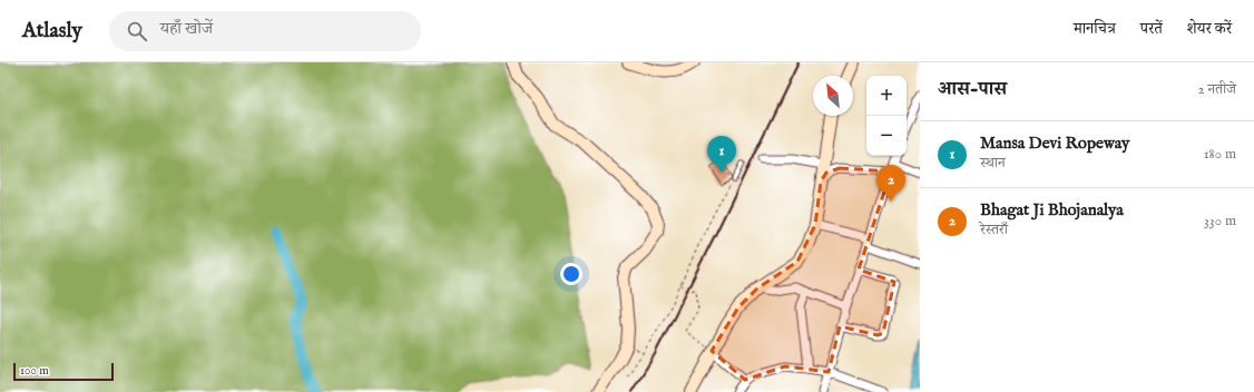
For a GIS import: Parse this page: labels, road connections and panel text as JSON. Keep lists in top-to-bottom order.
{
  "scale_bar": "100 m",
  "north": "top left",
  "page": {
    "header": "Atlasly",
    "search": "यहाँ खोजें",
    "nav": ["मानचित्र", "परतें", "शेयर करें"],
    "heading": ["आस-पास", "2 नतीजे"],
    "map_buttons": ["+", "−"],
    "list": [
      {
        "mark": "1",
        "name": "Mansa Devi Ropeway",
        "note": "स्थान",
        "value": "180 m"
      },
      {
        "mark": "2",
        "name": "Bhagat Ji Bhojanalya",
        "note": "रेस्तराँ",
        "value": "330 m"
      }
    ],
    "pins": ["1", "2"],
    "scale": "100 m"
  }
}
